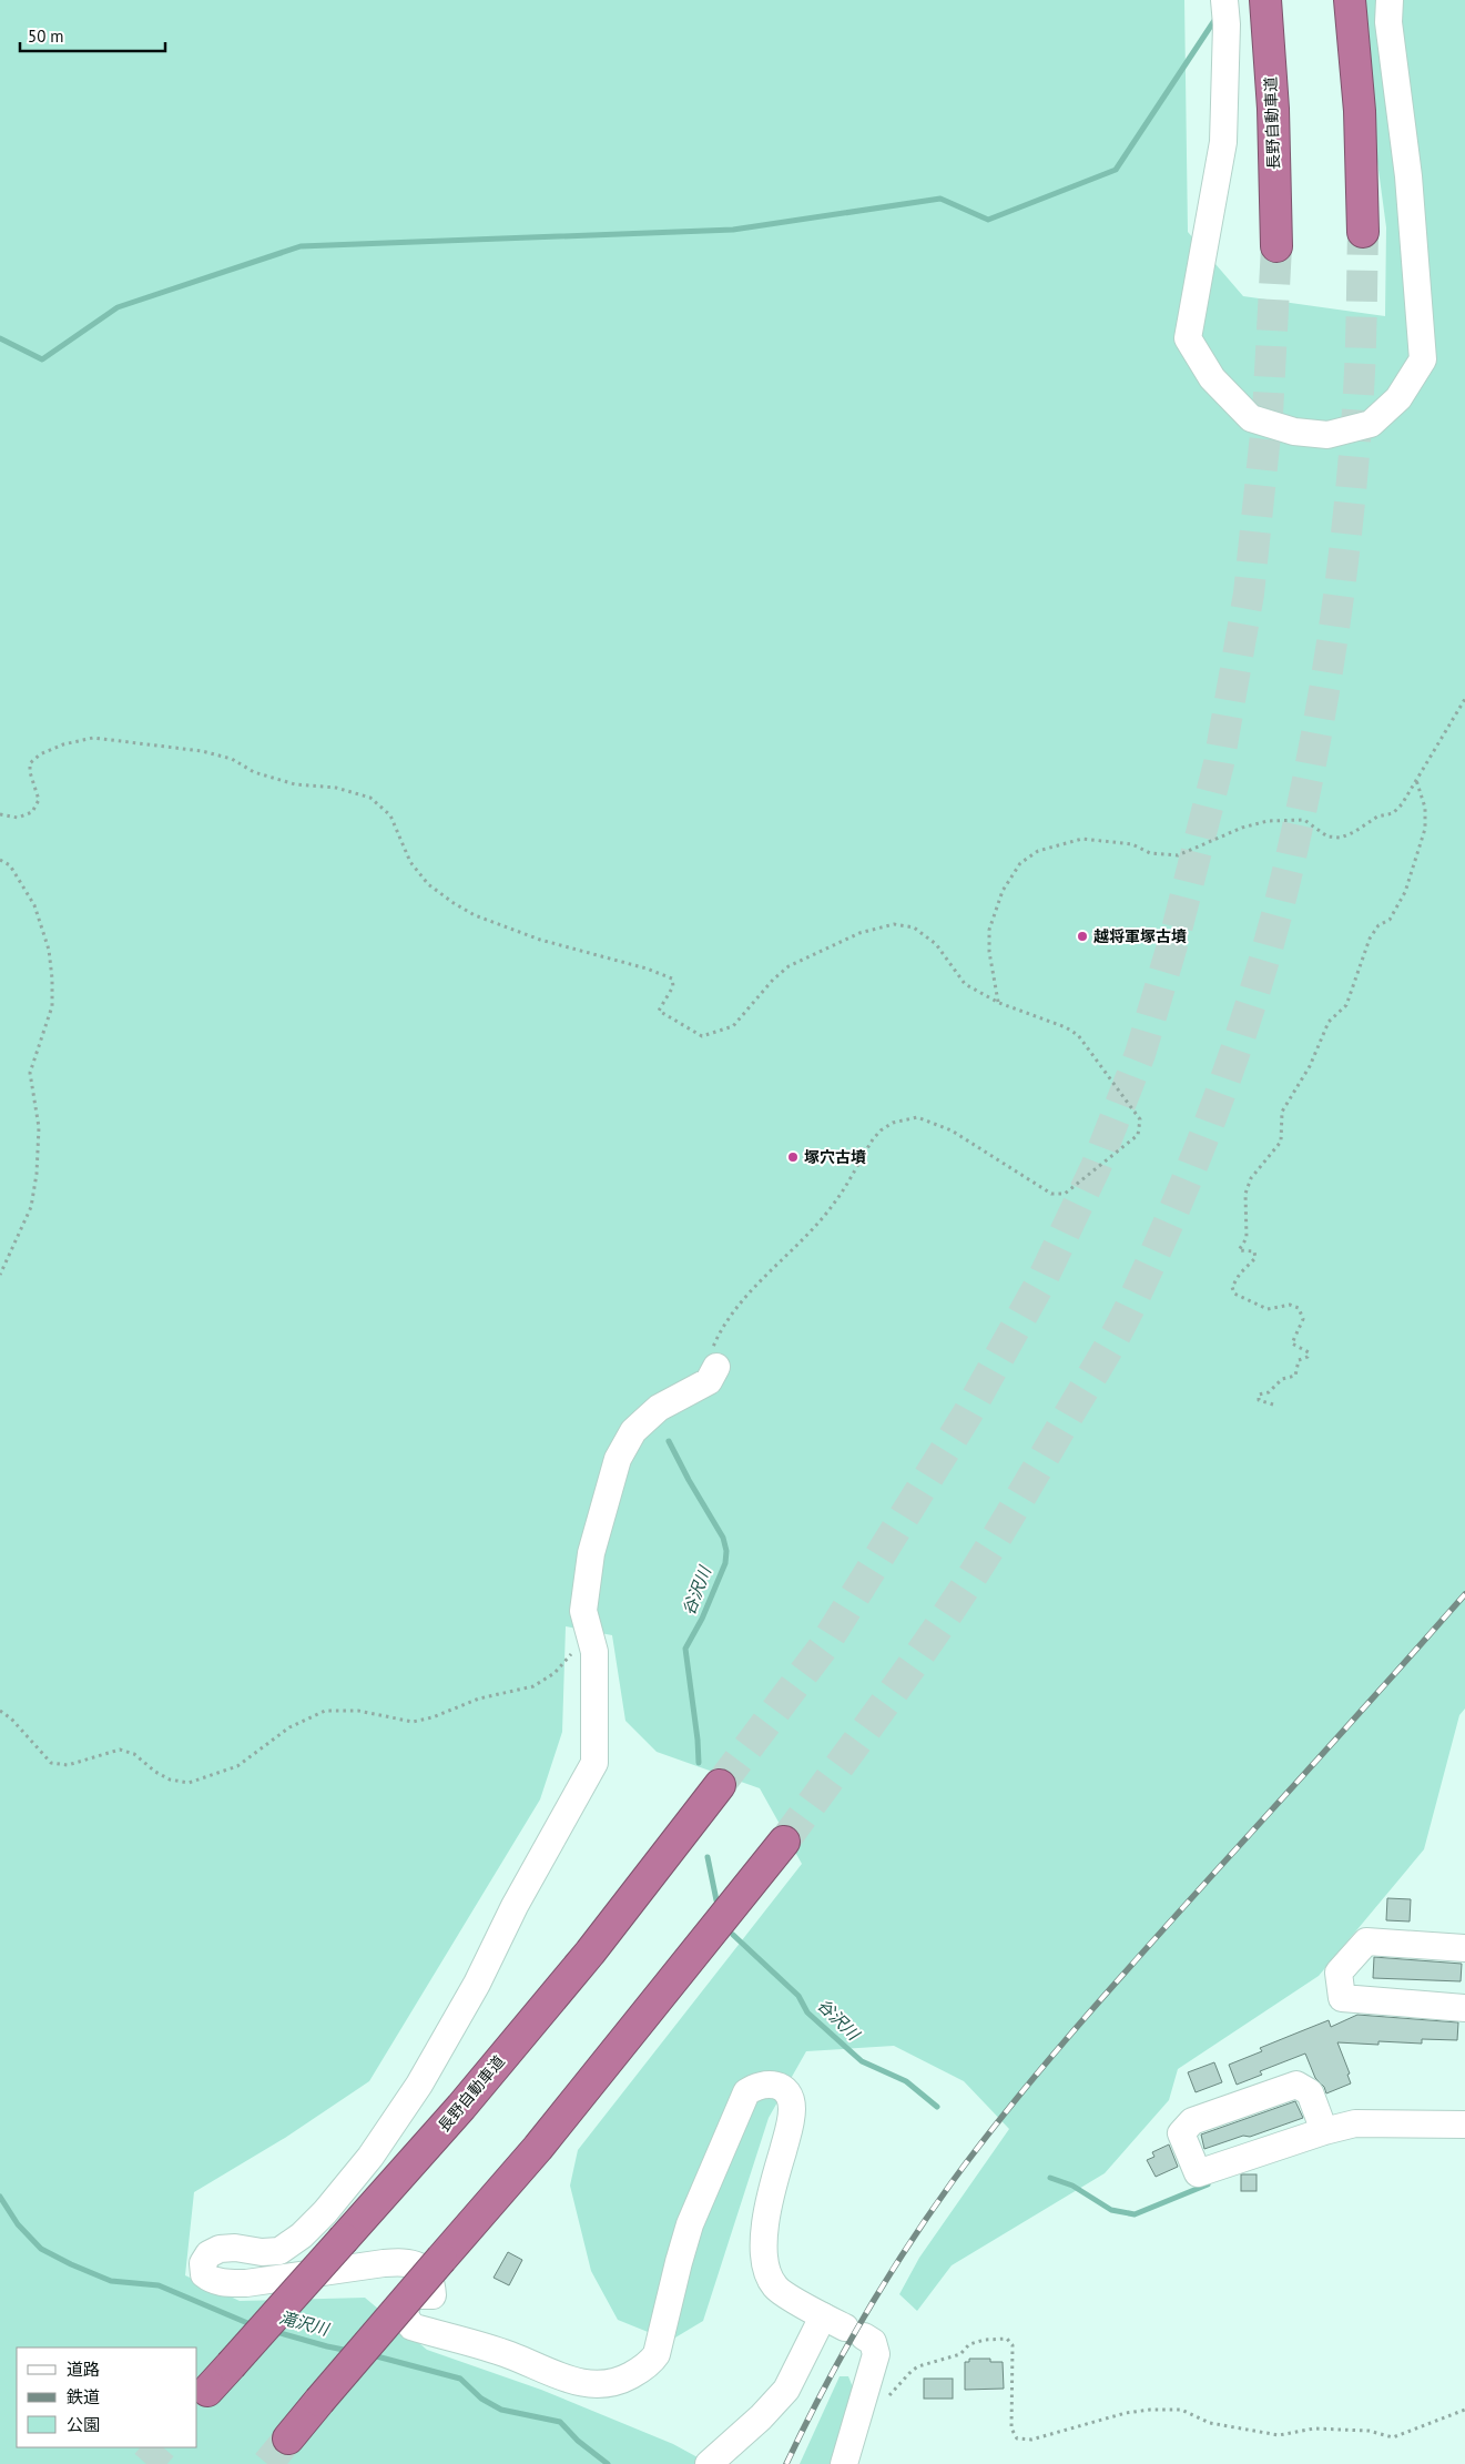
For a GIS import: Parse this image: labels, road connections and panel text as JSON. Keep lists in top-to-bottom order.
{
  "streets": {
    "highway": ["長野自動車道"]
  },
  "water": ["谷沢川", "滝沢川"],
  "places": ["越将軍塚古墳", "塚穴古墳"],
  "legend": ["道路", "鉄道", "公園"],
  "scale_bar": "50 m"
}
